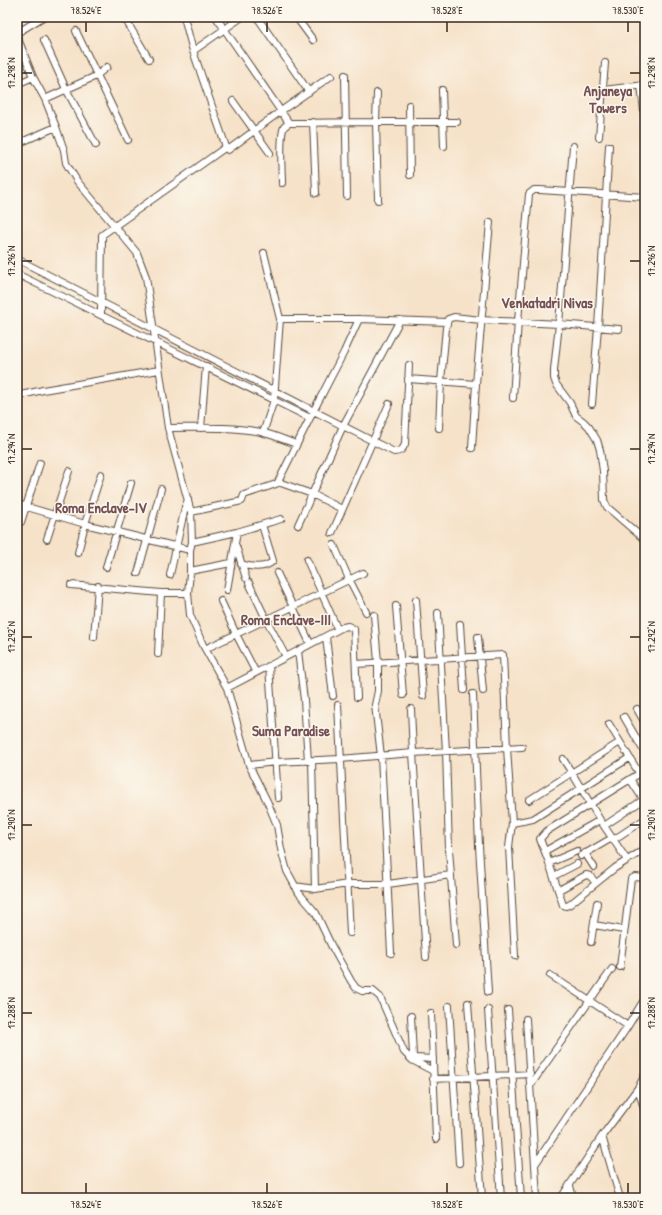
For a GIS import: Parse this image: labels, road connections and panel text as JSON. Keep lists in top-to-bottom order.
{
  "districts": [
    "Anjaneya Towers",
    "Venkatadri Nivas",
    "Roma Enclave-IV",
    "Roma Enclave-III",
    "Suma Paradise"
  ],
  "coordinates": [
    "78.524°E",
    "78.526°E",
    "78.528°E",
    "78.530°E",
    "17.298°N",
    "17.296°N",
    "17.294°N",
    "17.292°N",
    "17.290°N",
    "17.288°N"
  ]
}
